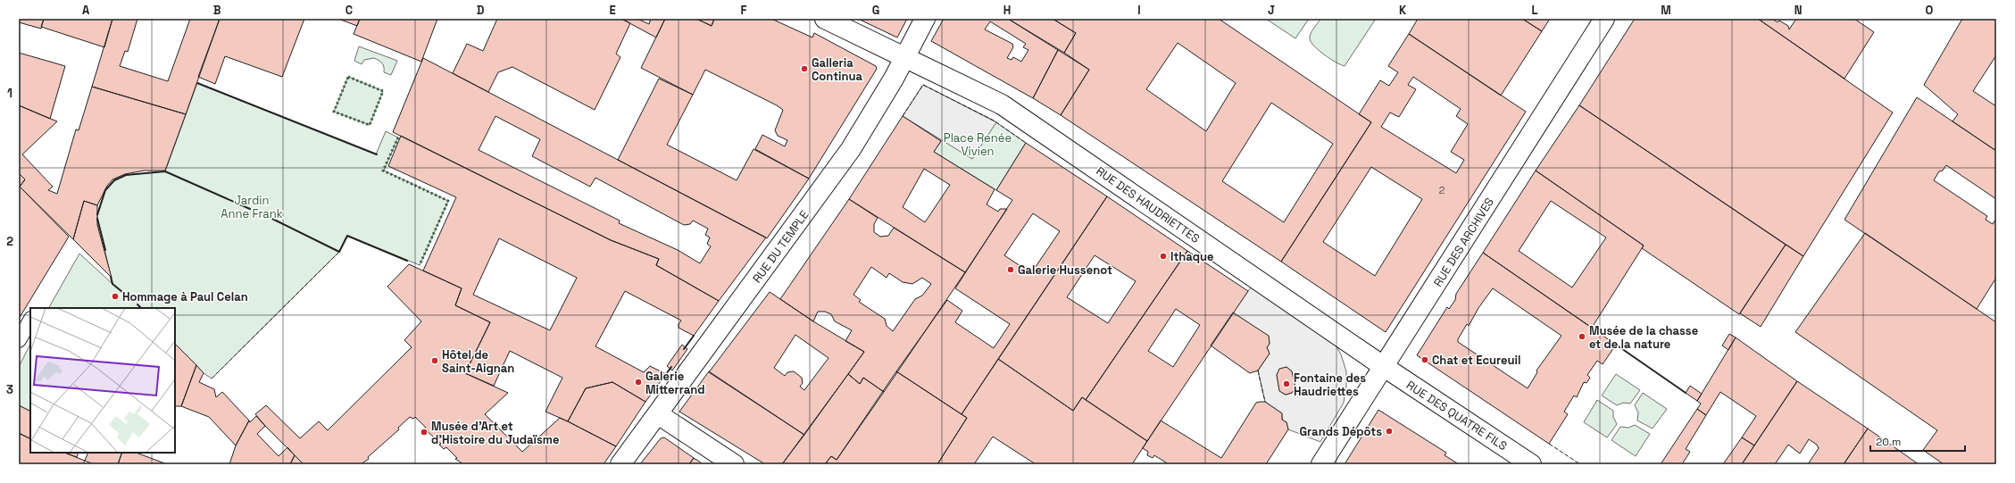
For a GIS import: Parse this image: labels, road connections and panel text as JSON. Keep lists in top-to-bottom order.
{
  "streets": {
    "street": [
      "RUE DES HAUDRIETTES",
      "RUE DES ARCHIVES",
      "RUE DU TEMPLE",
      "RUE DES QUATRE FILS"
    ]
  },
  "crossings": [
    ["RUE DES HAUDRIETTES", "RUE DES ARCHIVES"],
    ["RUE DES HAUDRIETTES", "RUE DU TEMPLE"],
    ["RUE DES HAUDRIETTES", "RUE DES QUATRE FILS"],
    ["RUE DES ARCHIVES", "RUE DES QUATRE FILS"]
  ],
  "parks": ["Place Renée Vivien", "Jardin Anne Frank"],
  "places": [
    "Galleria Continua",
    "Ithaque",
    "Galerie Hussenot",
    "Hommage à Paul Celan",
    "Musée de la chasse et de la nature",
    "Chat et Ecureuil",
    "Hôtel de Saint-Aignan",
    "Galerie Mitterrand",
    "Fontaine des Haudriettes",
    "Grands Dépôts",
    "Musée d'Art et d'Histoire du Judaïsme"
  ],
  "house_numbers": ["2"],
  "scale_bar": "20 m",
  "grid": {
    "columns": [
      "A",
      "B",
      "C",
      "D",
      "E",
      "F",
      "G",
      "H",
      "I",
      "J",
      "K",
      "L",
      "M",
      "N",
      "O"
    ],
    "rows": ["1", "2", "3"]
  }
}
